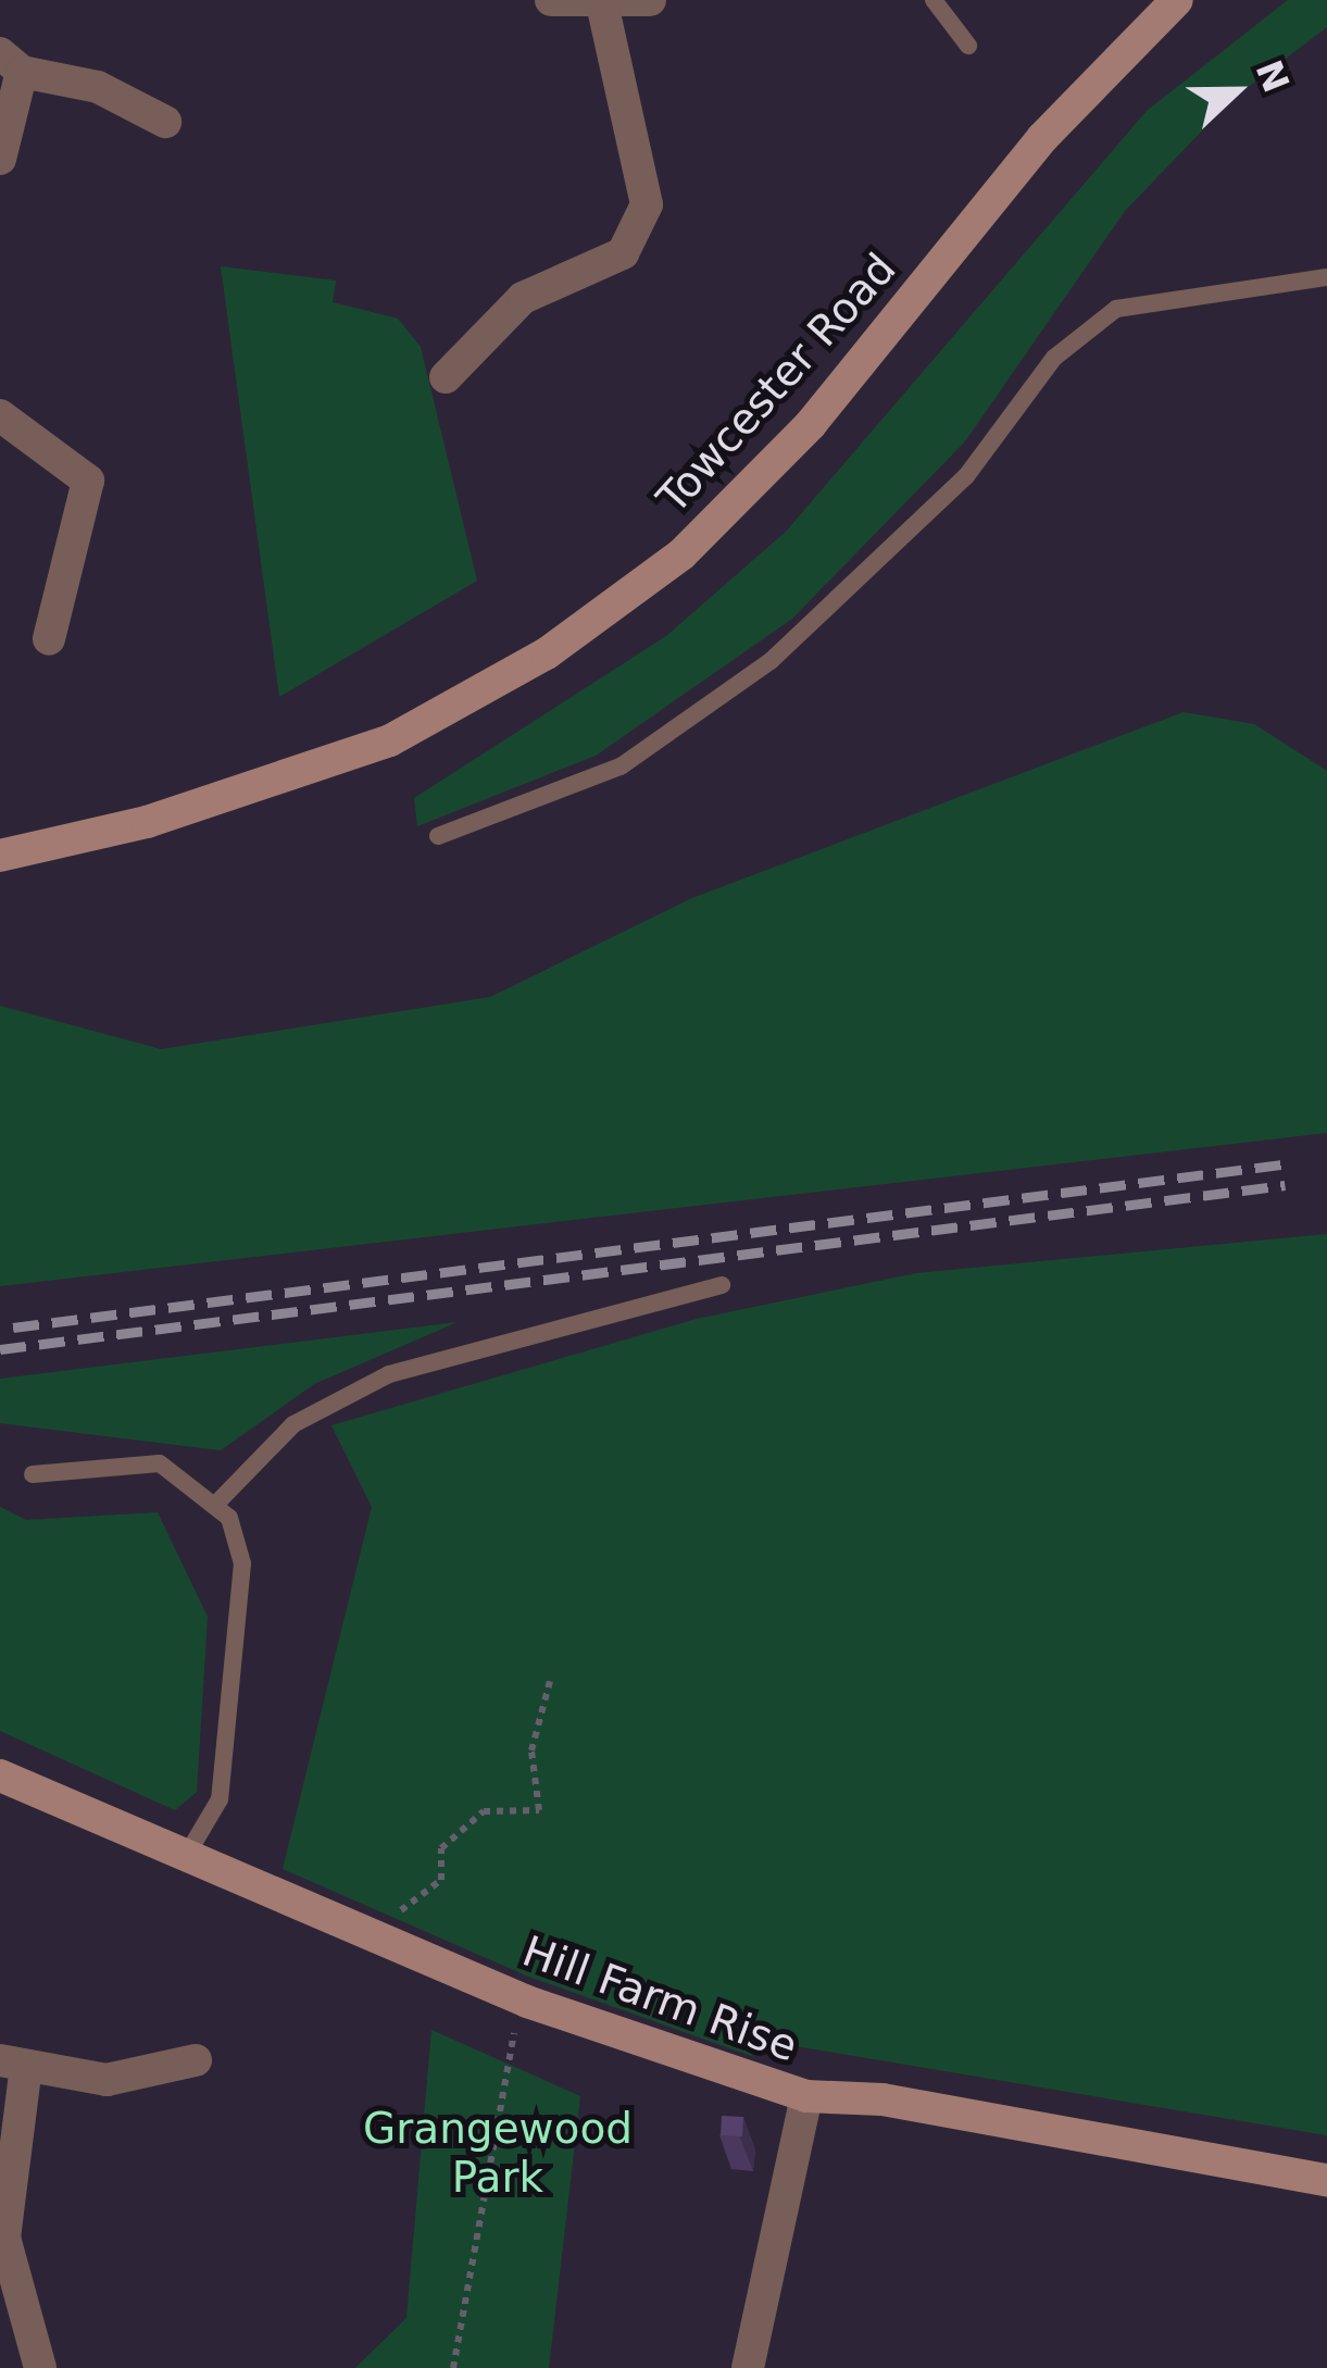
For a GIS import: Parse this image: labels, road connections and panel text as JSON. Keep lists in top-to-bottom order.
{
  "streets": {
    "street": ["Towcester Road", "Hill Farm Rise"]
  },
  "parks": ["Grangewood Park"],
  "north": "right"
}
